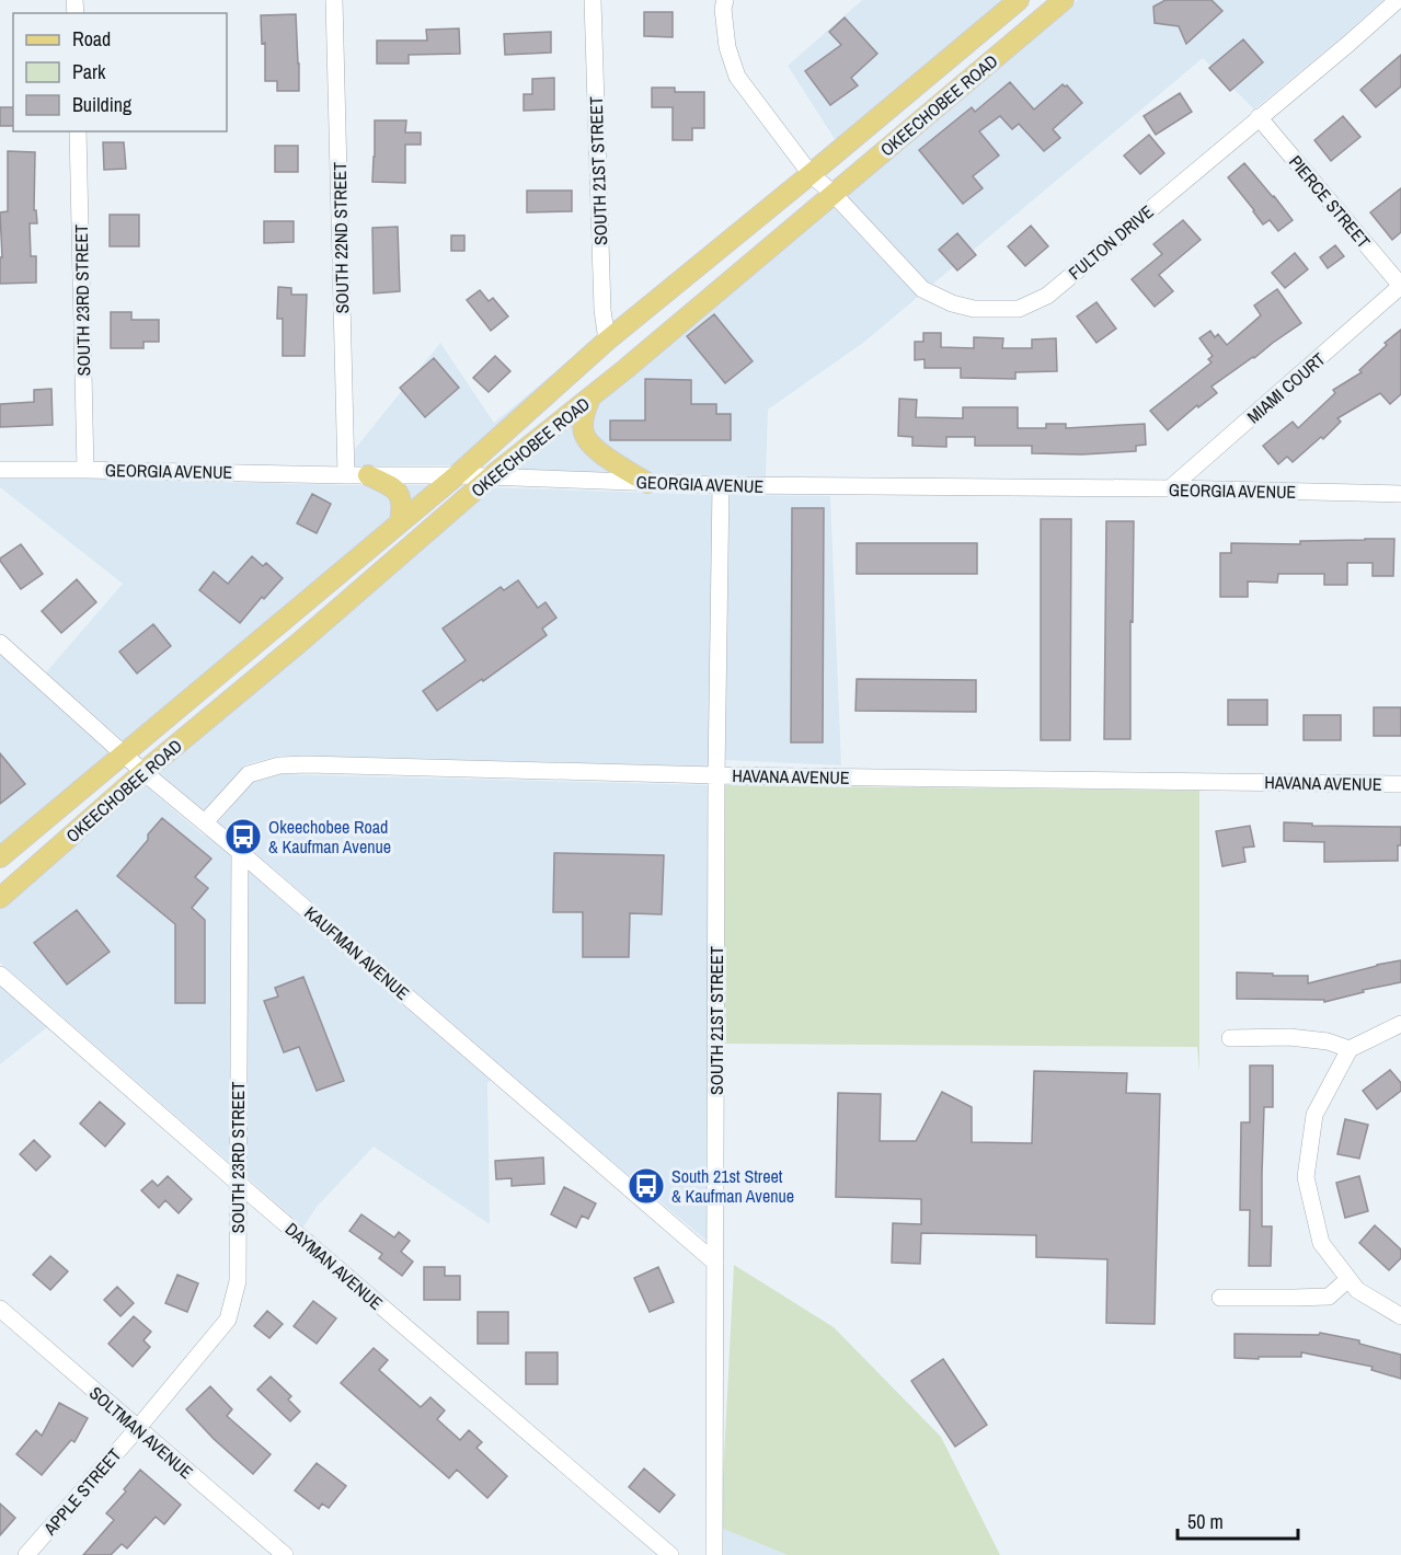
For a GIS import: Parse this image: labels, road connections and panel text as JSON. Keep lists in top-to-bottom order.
{
  "streets": {
    "main road": ["OKEECHOBEE ROAD"],
    "street": [
      "SOUTH 21ST STREET",
      "PIERCE STREET",
      "SOUTH 22ND STREET",
      "FULTON DRIVE",
      "SOUTH 23RD STREET",
      "MIAMI COURT",
      "GEORGIA AVENUE",
      "HAVANA AVENUE",
      "KAUFMAN AVENUE",
      "DAYMAN AVENUE",
      "SOLTMAN AVENUE",
      "APPLE STREET"
    ]
  },
  "crossings": [
    ["OKEECHOBEE ROAD", "SOUTH 21ST STREET"],
    ["OKEECHOBEE ROAD", "FULTON DRIVE"],
    ["OKEECHOBEE ROAD", "GEORGIA AVENUE"],
    ["OKEECHOBEE ROAD", "KAUFMAN AVENUE"],
    ["SOUTH 21ST STREET", "GEORGIA AVENUE"],
    ["SOUTH 21ST STREET", "HAVANA AVENUE"],
    ["SOUTH 21ST STREET", "KAUFMAN AVENUE"],
    ["PIERCE STREET", "FULTON DRIVE"],
    ["PIERCE STREET", "MIAMI COURT"],
    ["SOUTH 22ND STREET", "GEORGIA AVENUE"],
    ["SOUTH 23RD STREET", "GEORGIA AVENUE"],
    ["SOUTH 23RD STREET", "KAUFMAN AVENUE"],
    ["SOUTH 23RD STREET", "DAYMAN AVENUE"],
    ["SOUTH 23RD STREET", "SOLTMAN AVENUE"],
    ["SOUTH 23RD STREET", "APPLE STREET"],
    ["MIAMI COURT", "GEORGIA AVENUE"],
    ["HAVANA AVENUE", "KAUFMAN AVENUE"],
    ["SOLTMAN AVENUE", "APPLE STREET"]
  ],
  "places": {
    "bus stop": ["Okeechobee Road & Kaufman Avenue", "South 21st Street & Kaufman Avenue"]
  },
  "legend": ["Road", "Park", "Building"],
  "scale_bar": "50 m"
}
